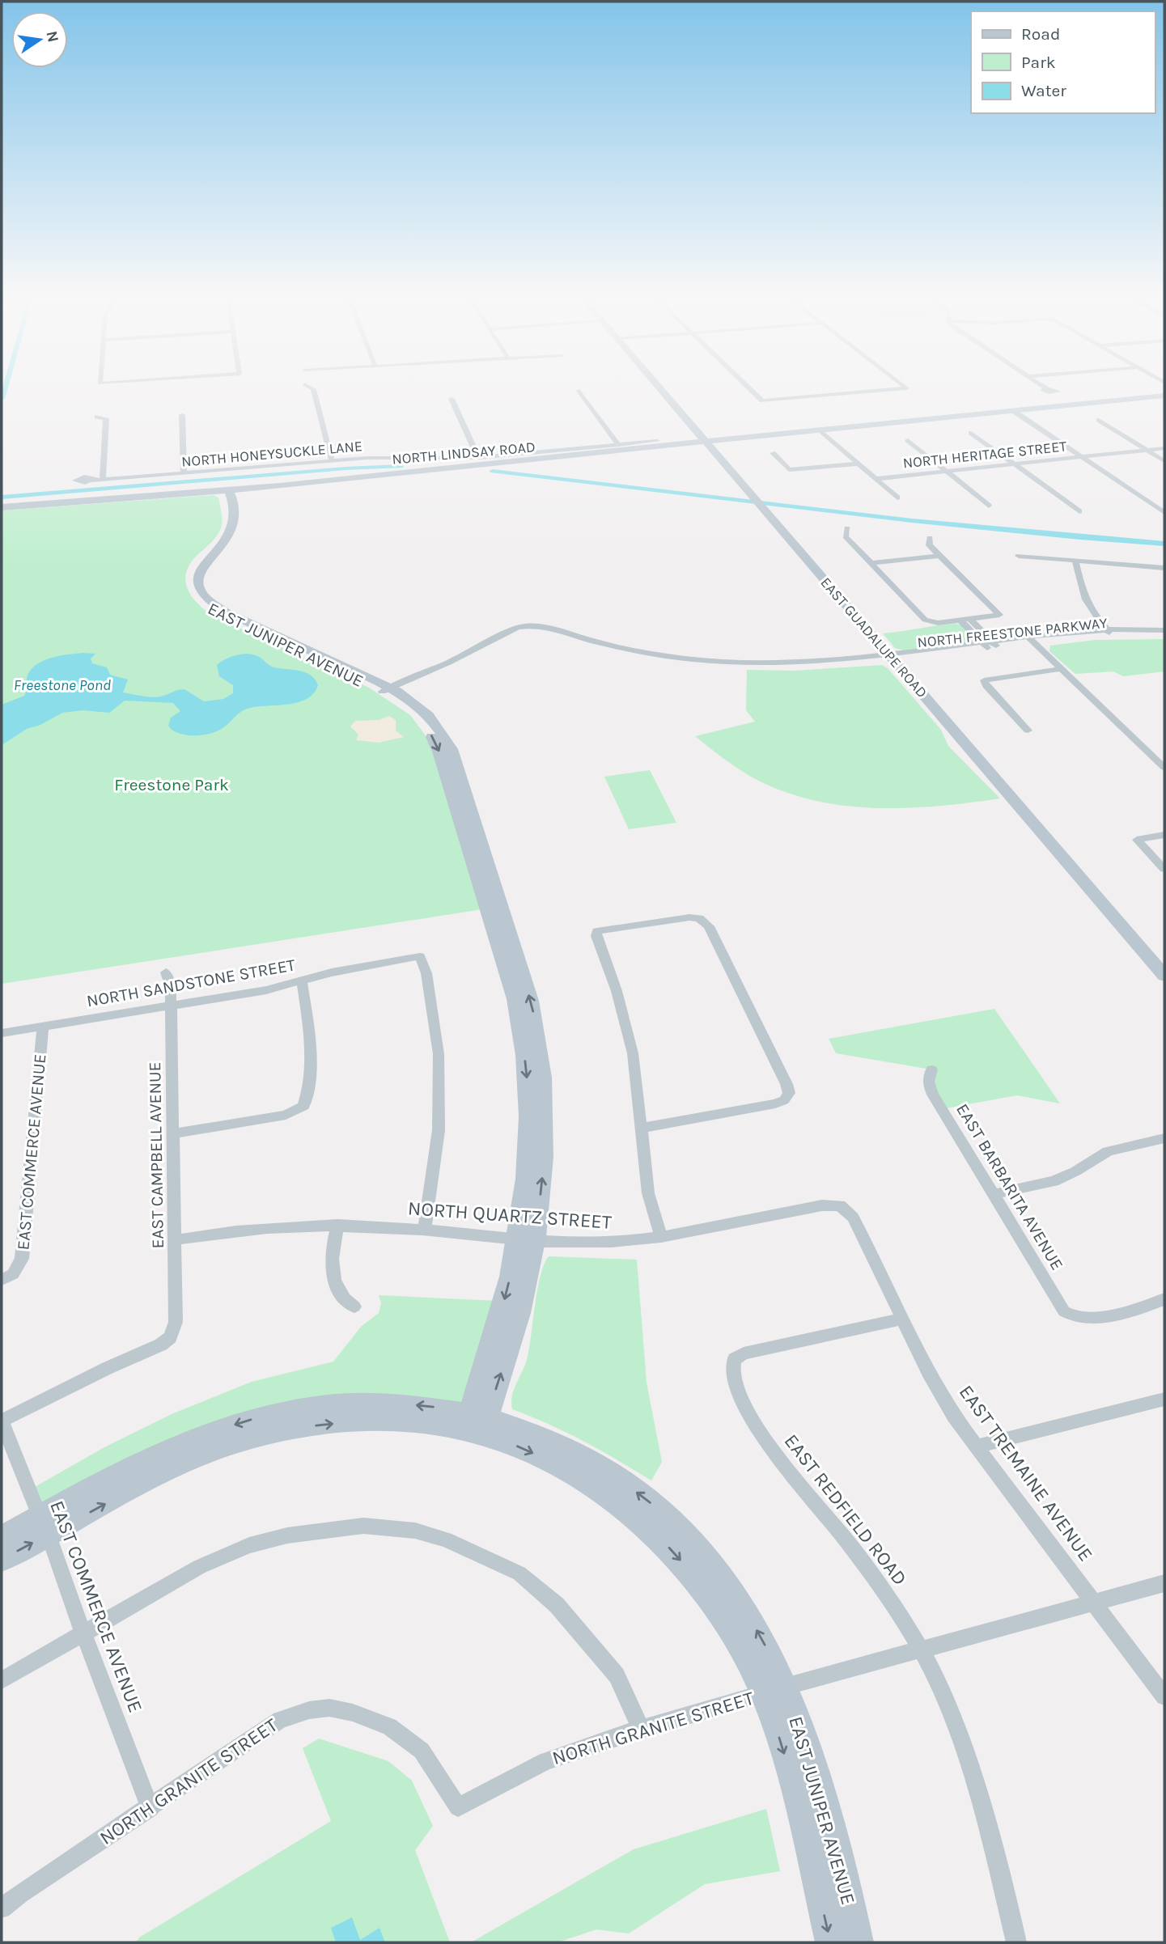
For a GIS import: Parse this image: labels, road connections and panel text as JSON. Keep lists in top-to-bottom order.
{
  "streets": {
    "main road": ["NORTH LINDSAY ROAD", "EAST GUADALUPE ROAD", "EAST JUNIPER AVENUE"],
    "street": [
      "NORTH HONEYSUCKLE LANE",
      "NORTH HERITAGE STREET",
      "NORTH FREESTONE PARKWAY",
      "NORTH SANDSTONE STREET",
      "EAST COMMERCE AVENUE",
      "EAST CAMPBELL AVENUE",
      "EAST BARBARITA AVENUE",
      "NORTH QUARTZ STREET",
      "EAST TREMAINE AVENUE",
      "EAST REDFIELD ROAD",
      "NORTH GRANITE STREET"
    ]
  },
  "crossings": [
    ["NORTH LINDSAY ROAD", "NORTH HONEYSUCKLE LANE"],
    ["NORTH LINDSAY ROAD", "EAST GUADALUPE ROAD"],
    ["NORTH LINDSAY ROAD", "EAST JUNIPER AVENUE"],
    ["NORTH FREESTONE PARKWAY", "EAST GUADALUPE ROAD"],
    ["NORTH FREESTONE PARKWAY", "EAST JUNIPER AVENUE"],
    ["EAST JUNIPER AVENUE", "NORTH QUARTZ STREET"],
    ["EAST JUNIPER AVENUE", "NORTH GRANITE STREET"],
    ["NORTH SANDSTONE STREET", "EAST COMMERCE AVENUE"],
    ["NORTH SANDSTONE STREET", "EAST CAMPBELL AVENUE"],
    ["NORTH SANDSTONE STREET", "NORTH QUARTZ STREET"],
    ["EAST COMMERCE AVENUE", "EAST CAMPBELL AVENUE"],
    ["EAST COMMERCE AVENUE", "NORTH GRANITE STREET"],
    ["EAST CAMPBELL AVENUE", "NORTH QUARTZ STREET"],
    ["NORTH QUARTZ STREET", "EAST TREMAINE AVENUE"],
    ["EAST TREMAINE AVENUE", "EAST REDFIELD ROAD"],
    ["EAST TREMAINE AVENUE", "NORTH GRANITE STREET"],
    ["EAST REDFIELD ROAD", "NORTH GRANITE STREET"]
  ],
  "water": ["Freestone Pond"],
  "parks": ["Freestone Park"],
  "legend": ["Road", "Park", "Water"],
  "north": "right"
}
